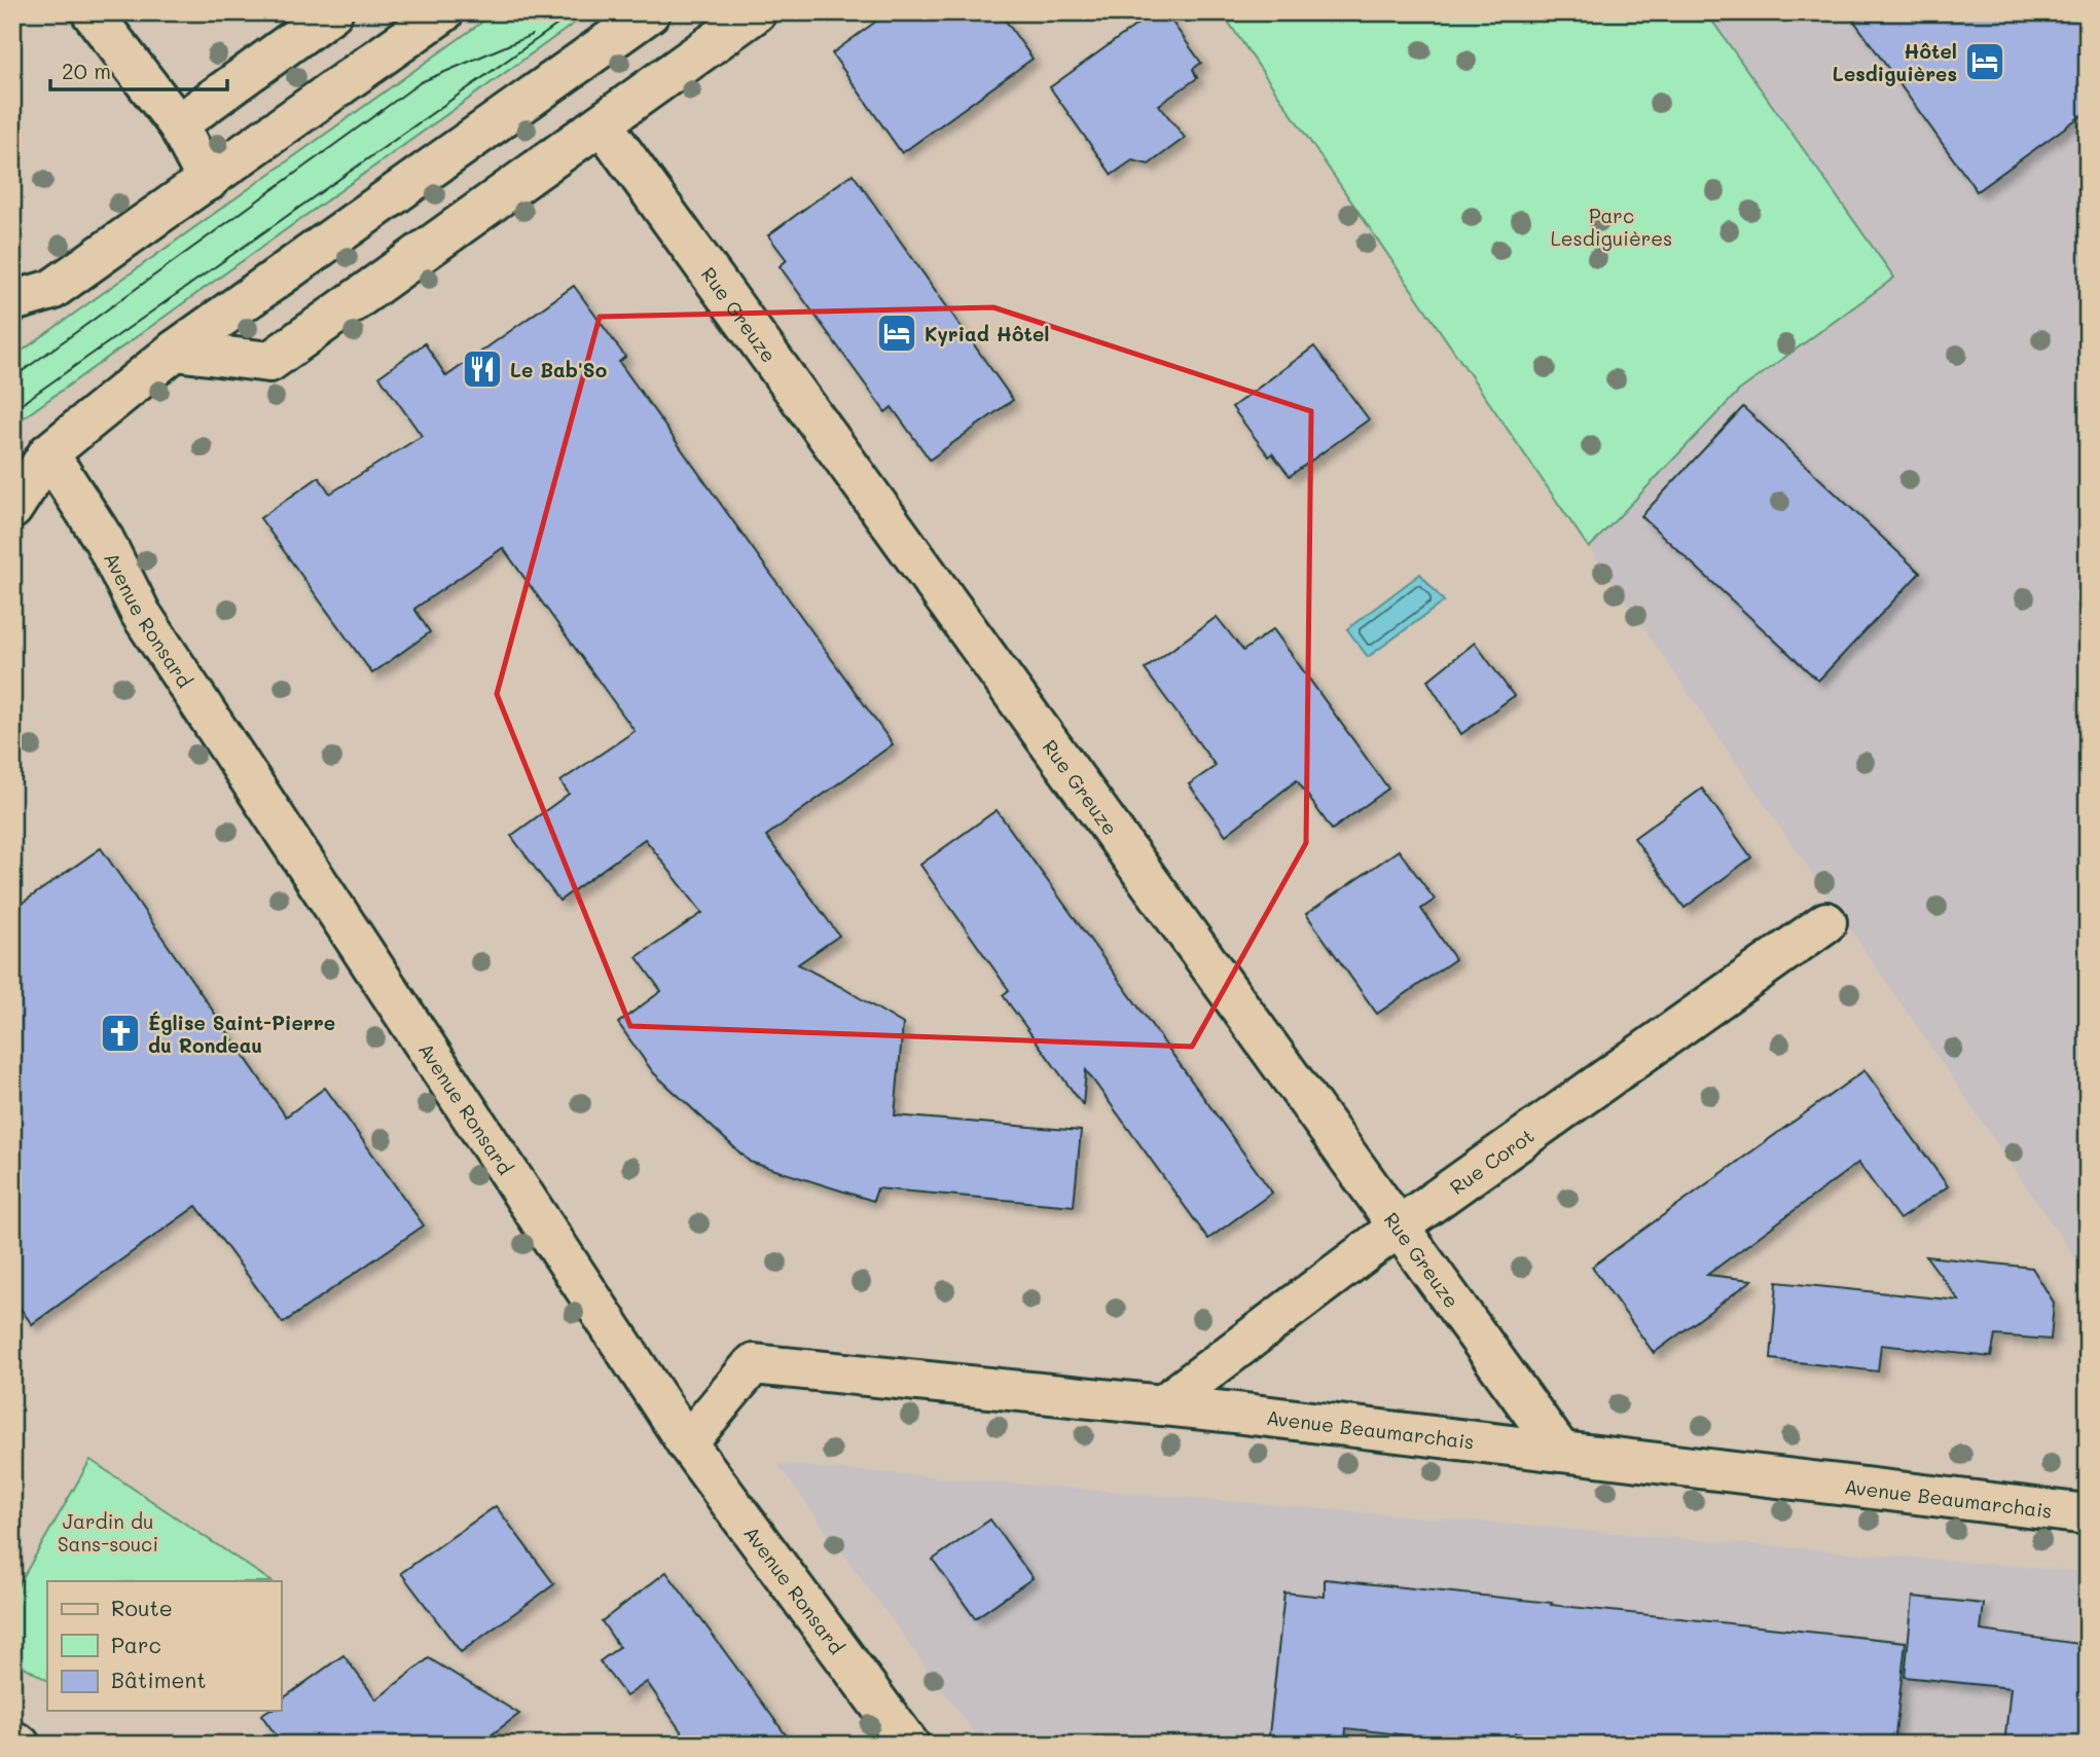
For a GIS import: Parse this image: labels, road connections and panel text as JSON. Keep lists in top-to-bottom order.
{
  "streets": {
    "street": [
      "Rue Greuze",
      "Avenue Ronsard",
      "Rue Corot",
      "Avenue Beaumarchais"
    ]
  },
  "crossings": [
    ["Rue Greuze", "Rue Corot"],
    ["Rue Greuze", "Avenue Beaumarchais"],
    ["Avenue Ronsard", "Avenue Beaumarchais"],
    ["Rue Corot", "Avenue Beaumarchais"]
  ],
  "parks": ["Parc Lesdiguières", "Jardin du Sans-souci"],
  "places": {
    "hotel": ["Hôtel Lesdiguières", "Kyriad Hôtel"],
    "restaurant": ["Le Bab'So"],
    "church": ["Église Saint-Pierre du Rondeau"]
  },
  "legend": ["Route", "Parc", "Bâtiment"],
  "scale_bar": "20 m"
}
